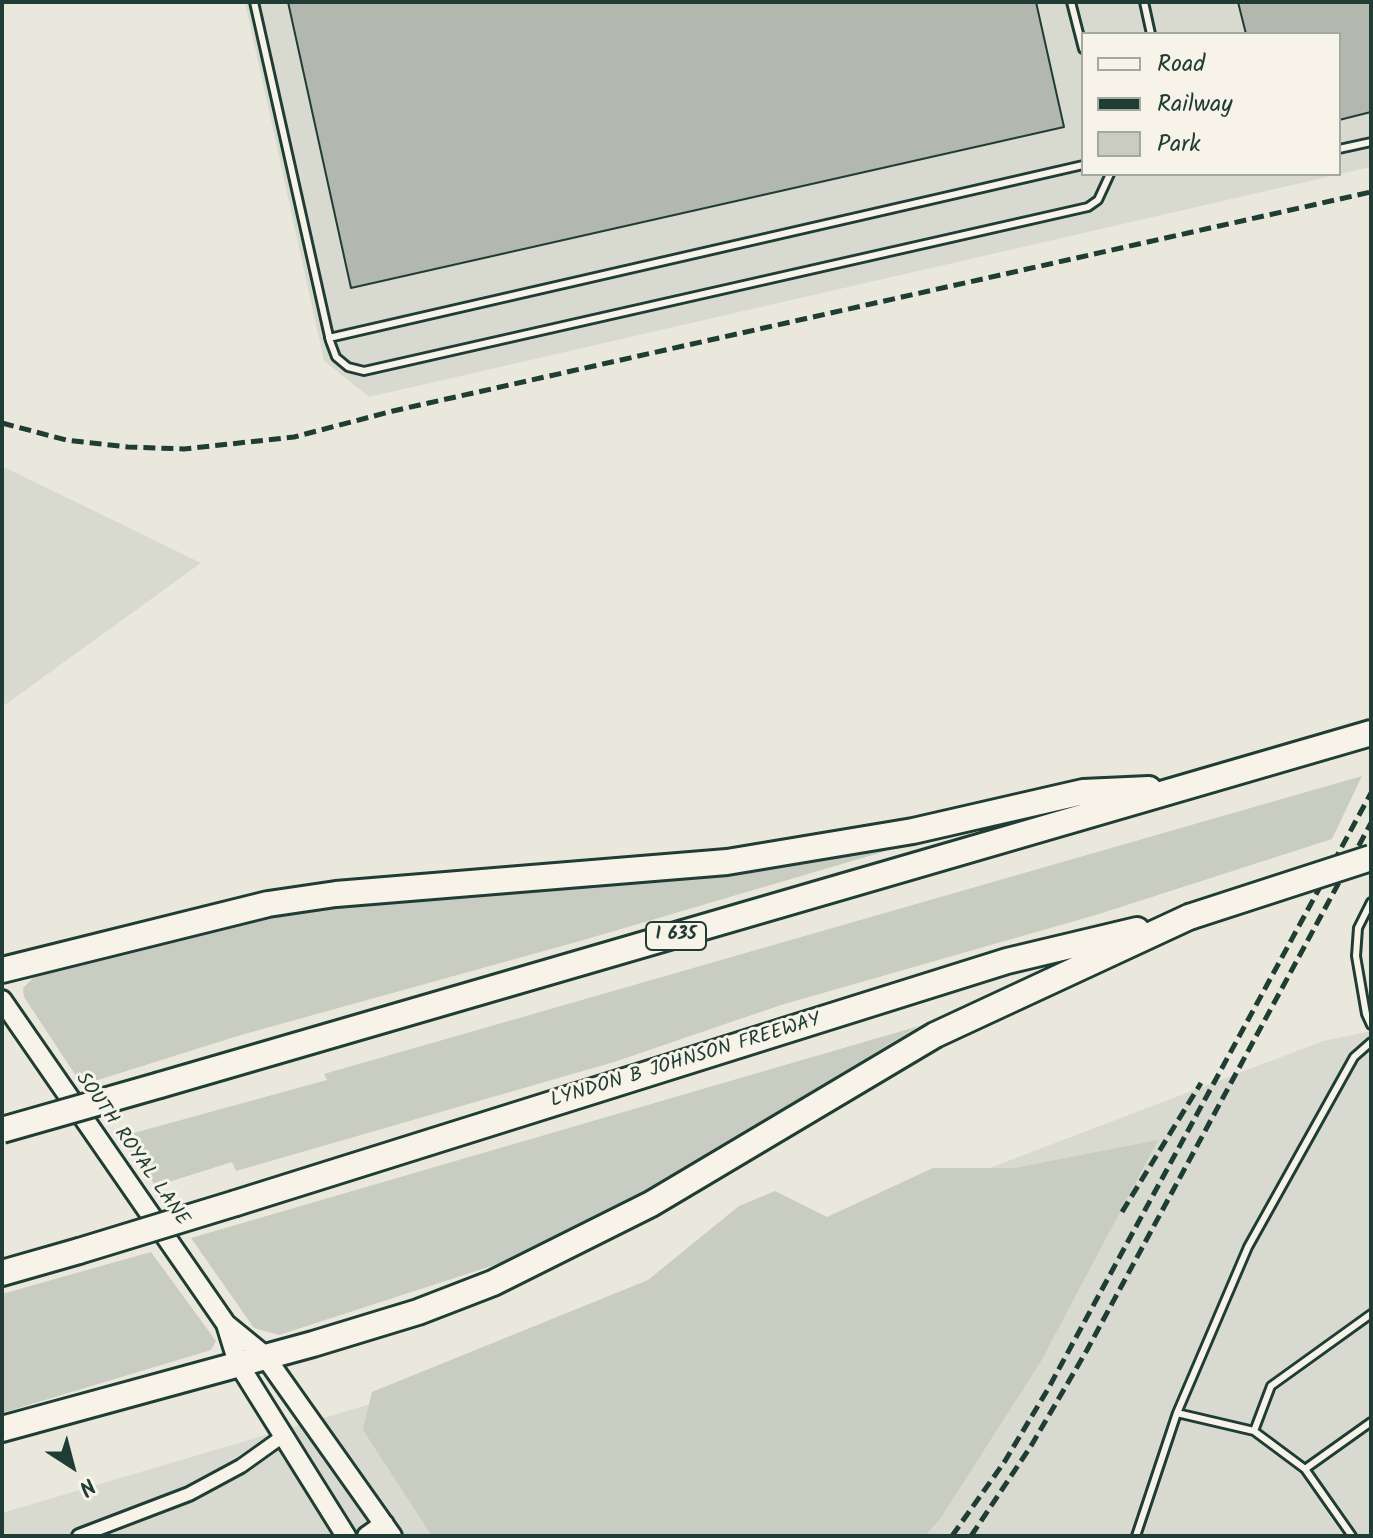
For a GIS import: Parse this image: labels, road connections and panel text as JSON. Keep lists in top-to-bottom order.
{
  "streets": {
    "highway": ["I 635", "LYNDON B JOHNSON FREEWAY"],
    "main road": ["SOUTH ROYAL LANE"]
  },
  "legend": ["Road", "Railway", "Park"],
  "north": "bottom right"
}
